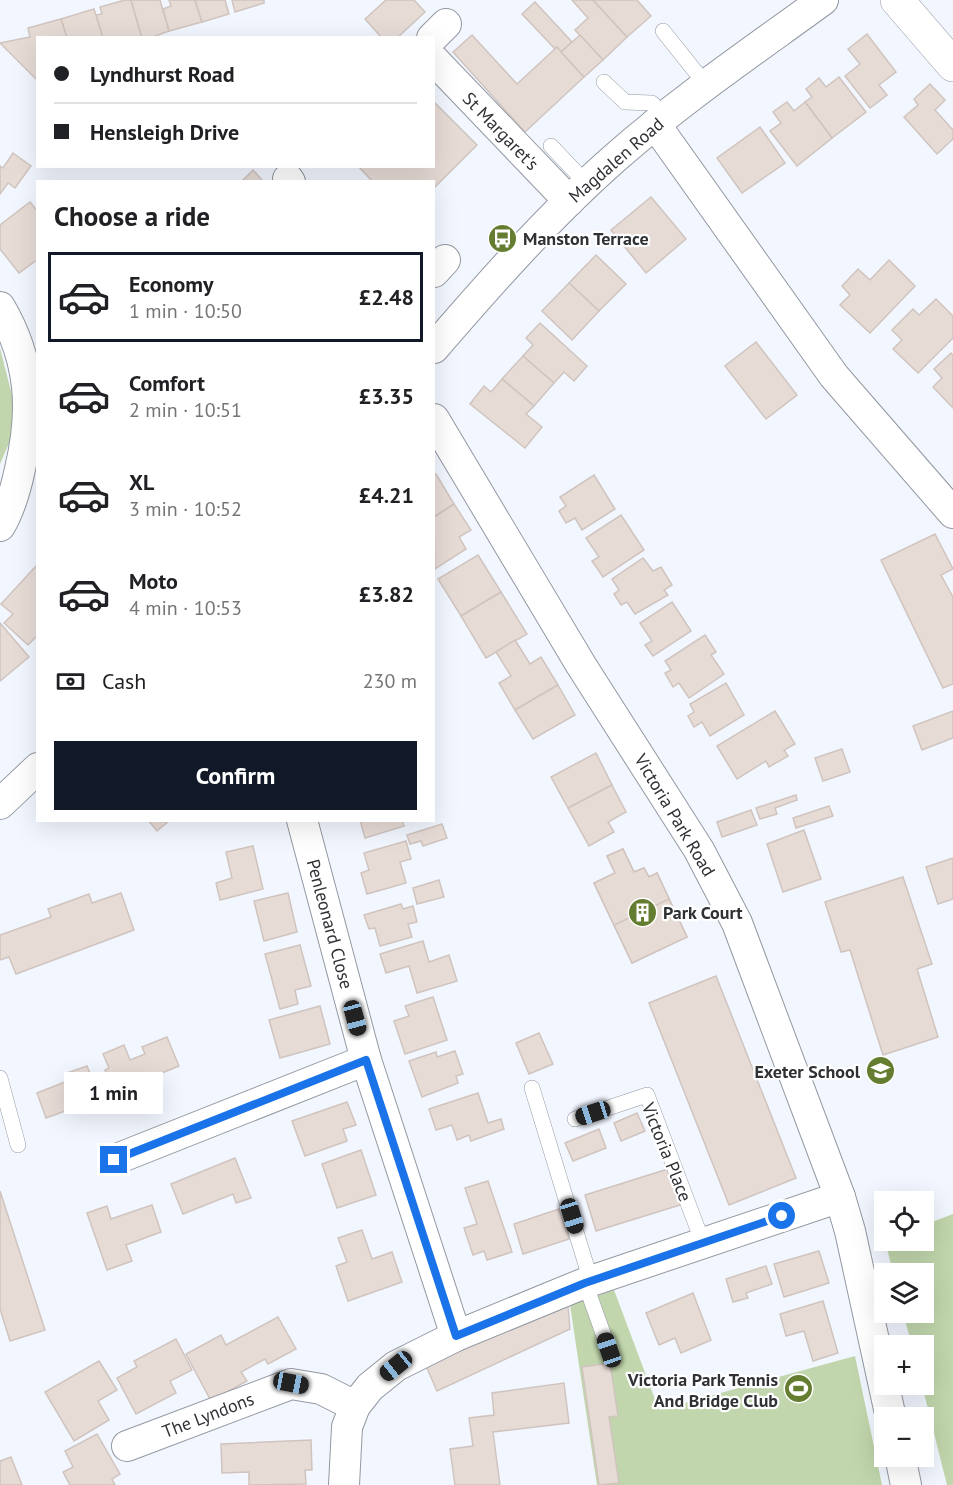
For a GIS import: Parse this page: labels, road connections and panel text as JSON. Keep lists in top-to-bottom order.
{
  "streets": {
    "street": [
      "St Margaret's",
      "Magdalen Road",
      "Victoria Park Road",
      "Penleonard Close",
      "The Lyndons"
    ],
    "lane": ["Victoria Place"]
  },
  "crossings": [
    ["St Margaret's", "Magdalen Road"]
  ],
  "places": {
    "bus stop": ["Manston Terrace"],
    "building": ["Park Court"],
    "school or university": ["Exeter School"],
    "sports": ["Victoria Park Tennis And Bridge Club"]
  },
  "page": {
    "banner": ["Lyndhurst Road", "Hensleigh Drive"],
    "heading": "Choose a ride",
    "list": [
      {
        "name": "Economy",
        "note": "1 min · 10:50",
        "value": "£2.48"
      },
      {
        "name": "Comfort",
        "note": "2 min · 10:51",
        "value": "£3.35"
      },
      {
        "name": "XL",
        "note": "3 min · 10:52",
        "value": "£4.21"
      },
      {
        "name": "Moto",
        "note": "4 min · 10:53",
        "value": "£3.82"
      }
    ],
    "pay": ["Cash", "230 m"],
    "buttons": "Confirm",
    "bubble": "1 min",
    "map_buttons": ["+", "−"]
  }
}
